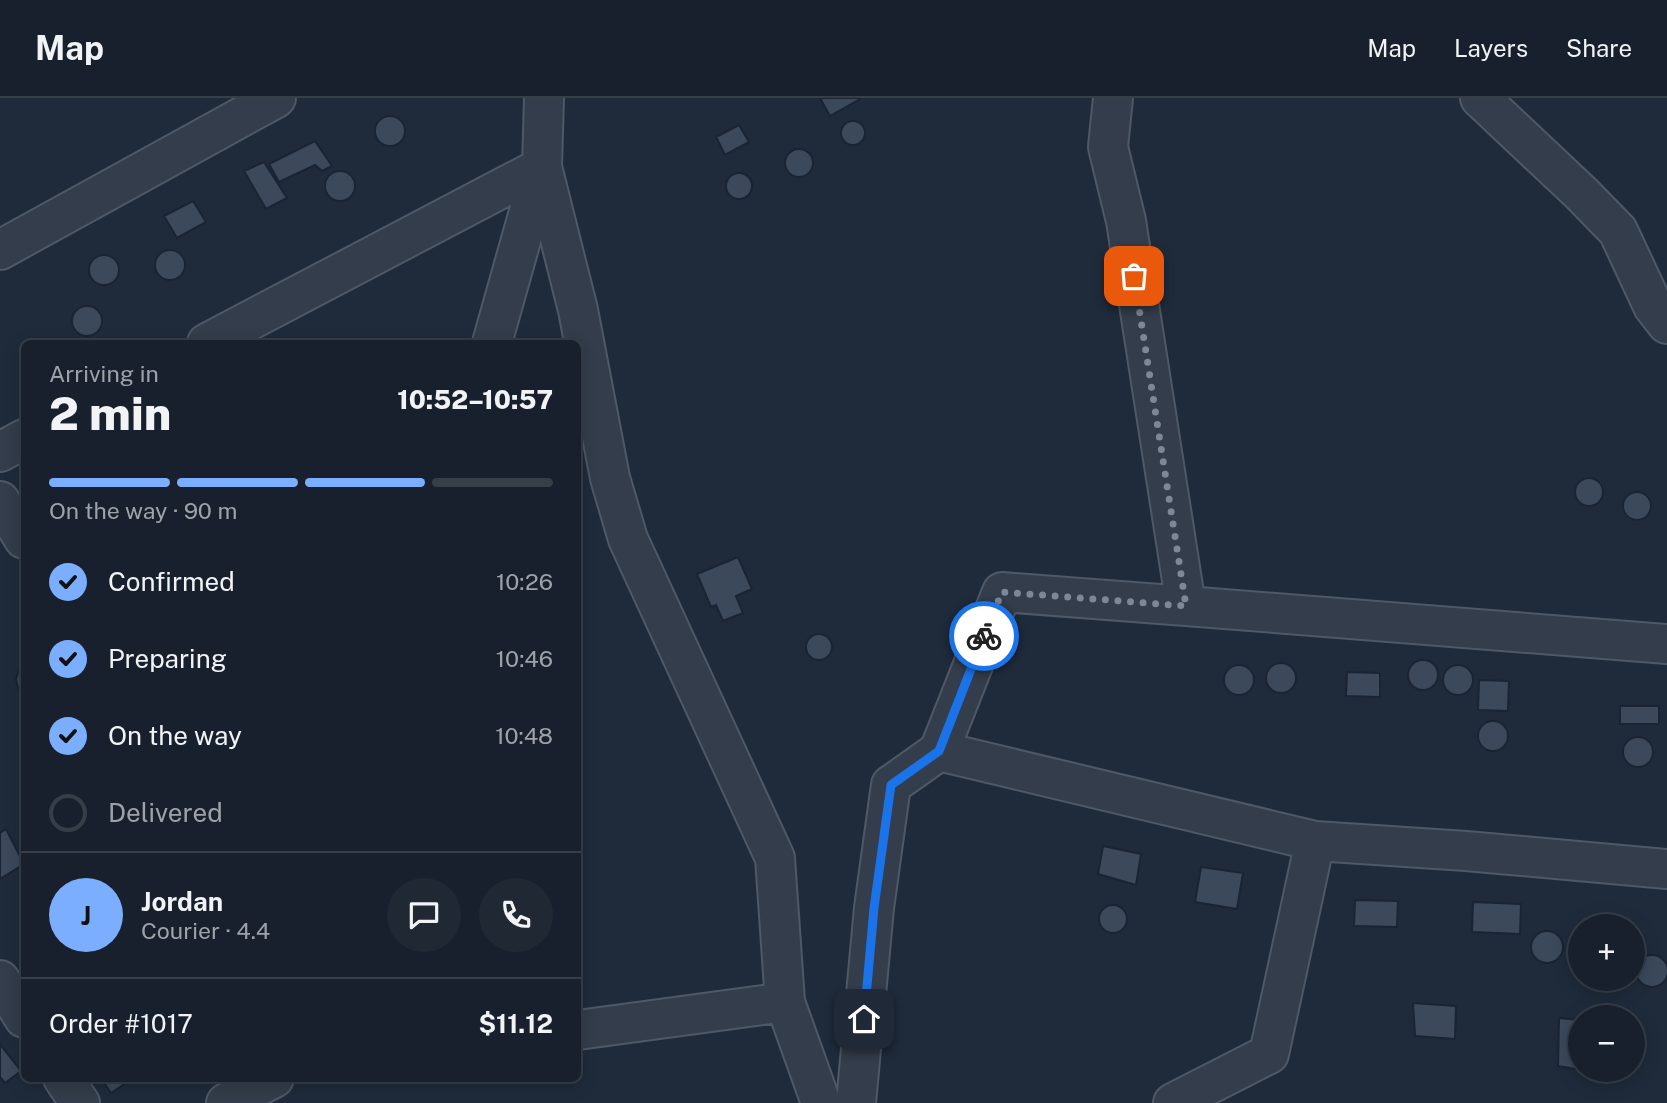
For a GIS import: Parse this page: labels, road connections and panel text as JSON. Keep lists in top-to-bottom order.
{
  "page": {
    "header": "Map",
    "nav": ["Map", "Layers", "Share"],
    "heading": ["2 min", "Arriving in", "10:52–10:57"],
    "panel": [
      "Jordan",
      "Courier · 4.4",
      "Order #1017",
      "$11.12"
    ],
    "bar": "On the way · 90 m",
    "list": [
      ["Confirmed", "10:26"],
      ["Preparing", "10:46"],
      ["On the way", "10:48"],
      "Delivered"
    ],
    "round": "J",
    "map_buttons": ["+", "−"]
  }
}
